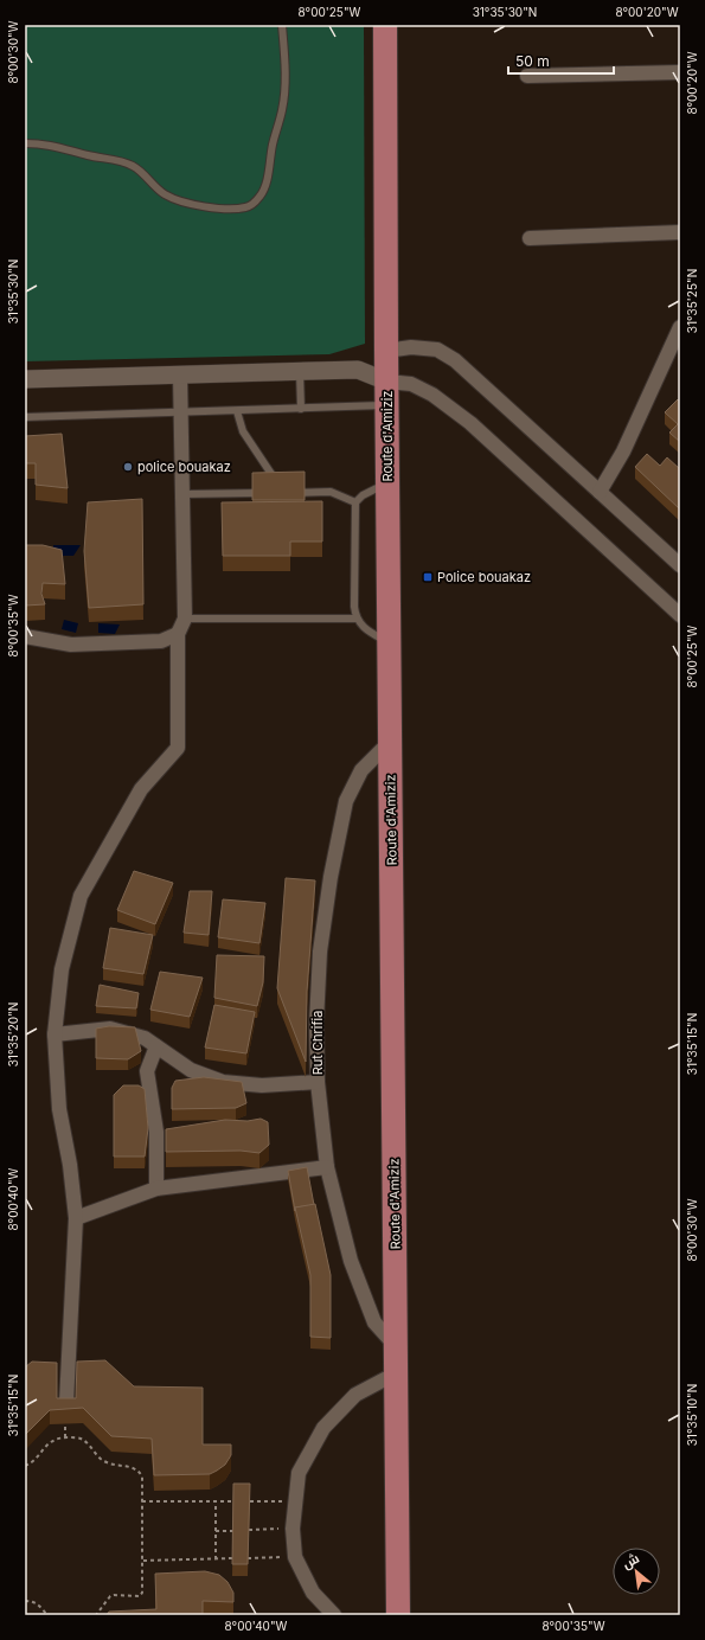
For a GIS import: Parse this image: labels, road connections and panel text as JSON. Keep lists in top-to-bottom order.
{
  "streets": {
    "main road": ["Route d'Amiziz"],
    "street": ["Rut Chrifia"]
  },
  "crossings": [
    ["Route d'Amiziz", "Rut Chrifia"]
  ],
  "places": {
    "other": ["police bouakaz"],
    "transit": ["Police bouakaz"]
  },
  "scale_bar": "50 m",
  "north": "top left",
  "coordinates": [
    "8°00'25\"W",
    "31°35'30\"N",
    "8°00'20\"W",
    "8°00'30\"W",
    "31°35'25\"N",
    "8°00'35\"W",
    "31°35'20\"N",
    "31°35'15\"N",
    "8°00'40\"W",
    "31°35'10\"N"
  ]
}
